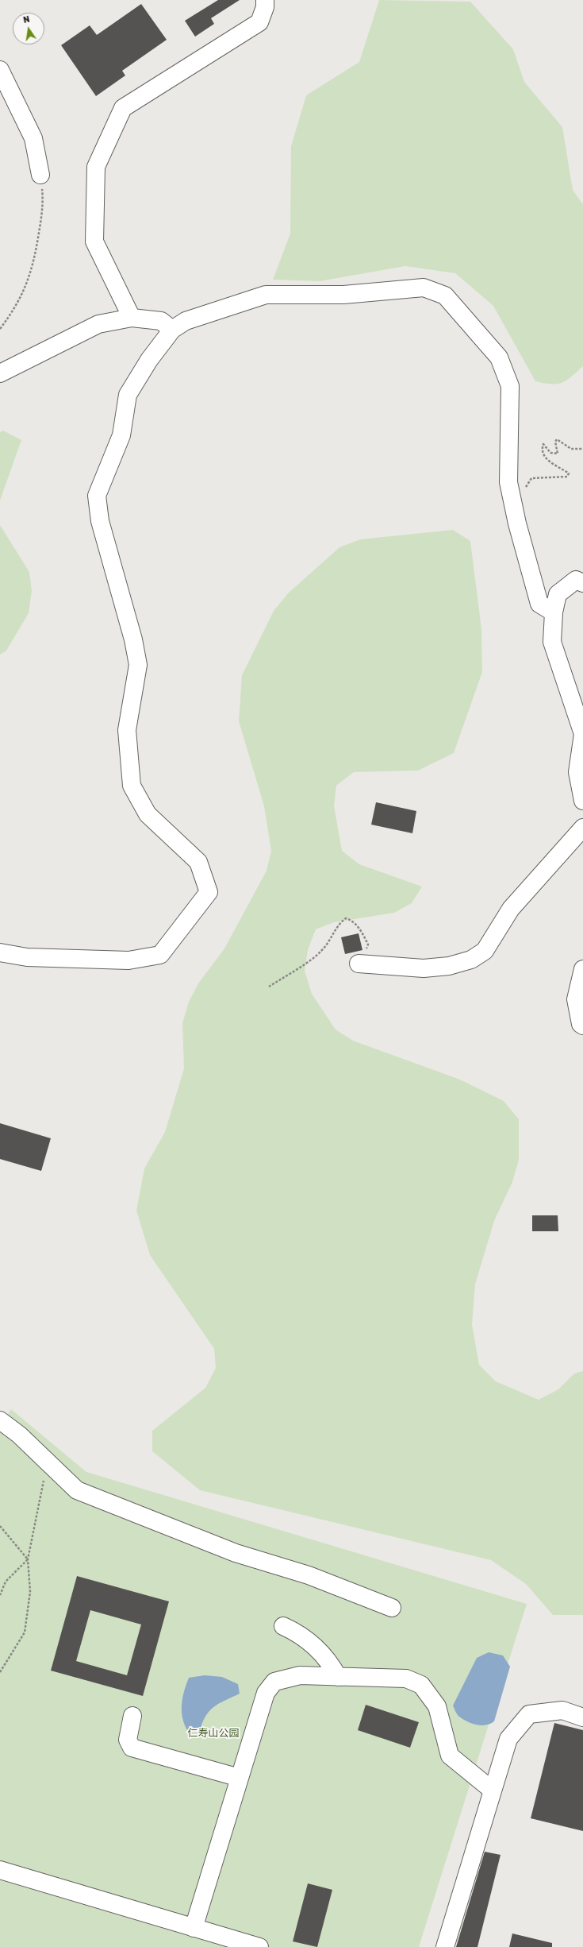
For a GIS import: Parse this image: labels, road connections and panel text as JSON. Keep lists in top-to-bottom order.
{
  "parks": ["仁寿山公园"],
  "north": "top"
}
